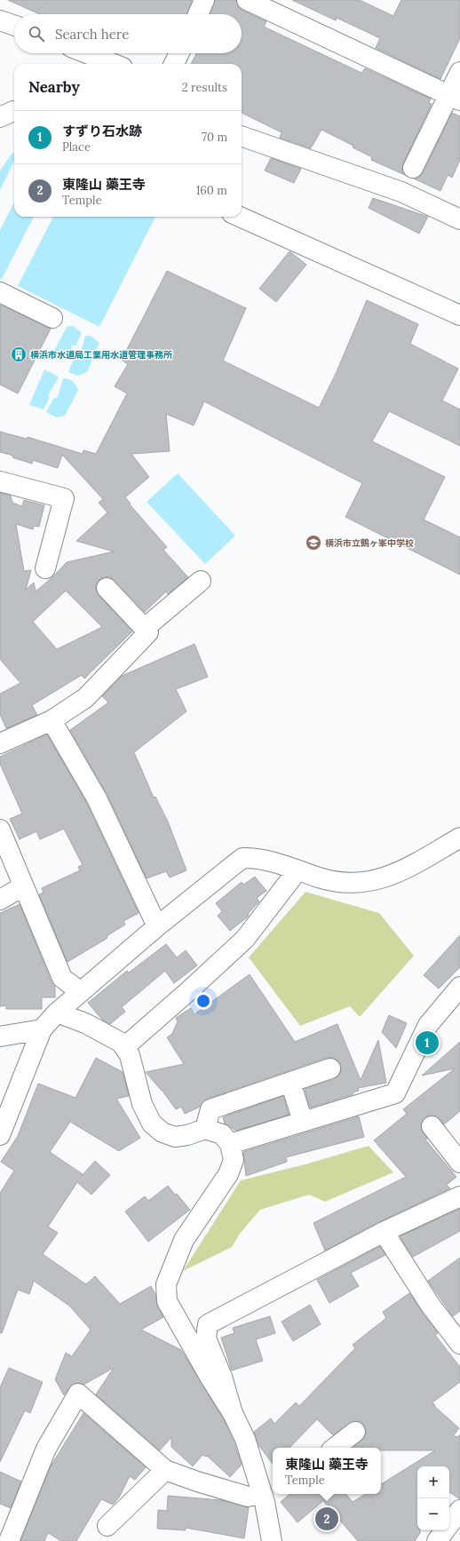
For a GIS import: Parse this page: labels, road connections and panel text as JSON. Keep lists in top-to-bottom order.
{
  "places": {
    "building": ["横浜市水道局工業用水道管理事務所"],
    "school or university": ["横浜市立鶴ヶ峯中学校"]
  },
  "page": {
    "search": "Search here",
    "heading": ["Nearby", "2 results"],
    "list": [
      {
        "mark": "1",
        "name": "すずり石水跡",
        "note": "Place",
        "value": "70 m"
      },
      {
        "mark": "2",
        "name": "東隆山 藥王寺",
        "note": "Temple",
        "value": "160 m"
      }
    ],
    "pins": ["1", "2"],
    "popup": ["東隆山 藥王寺", "Temple"],
    "map_buttons": ["+", "−"]
  }
}
